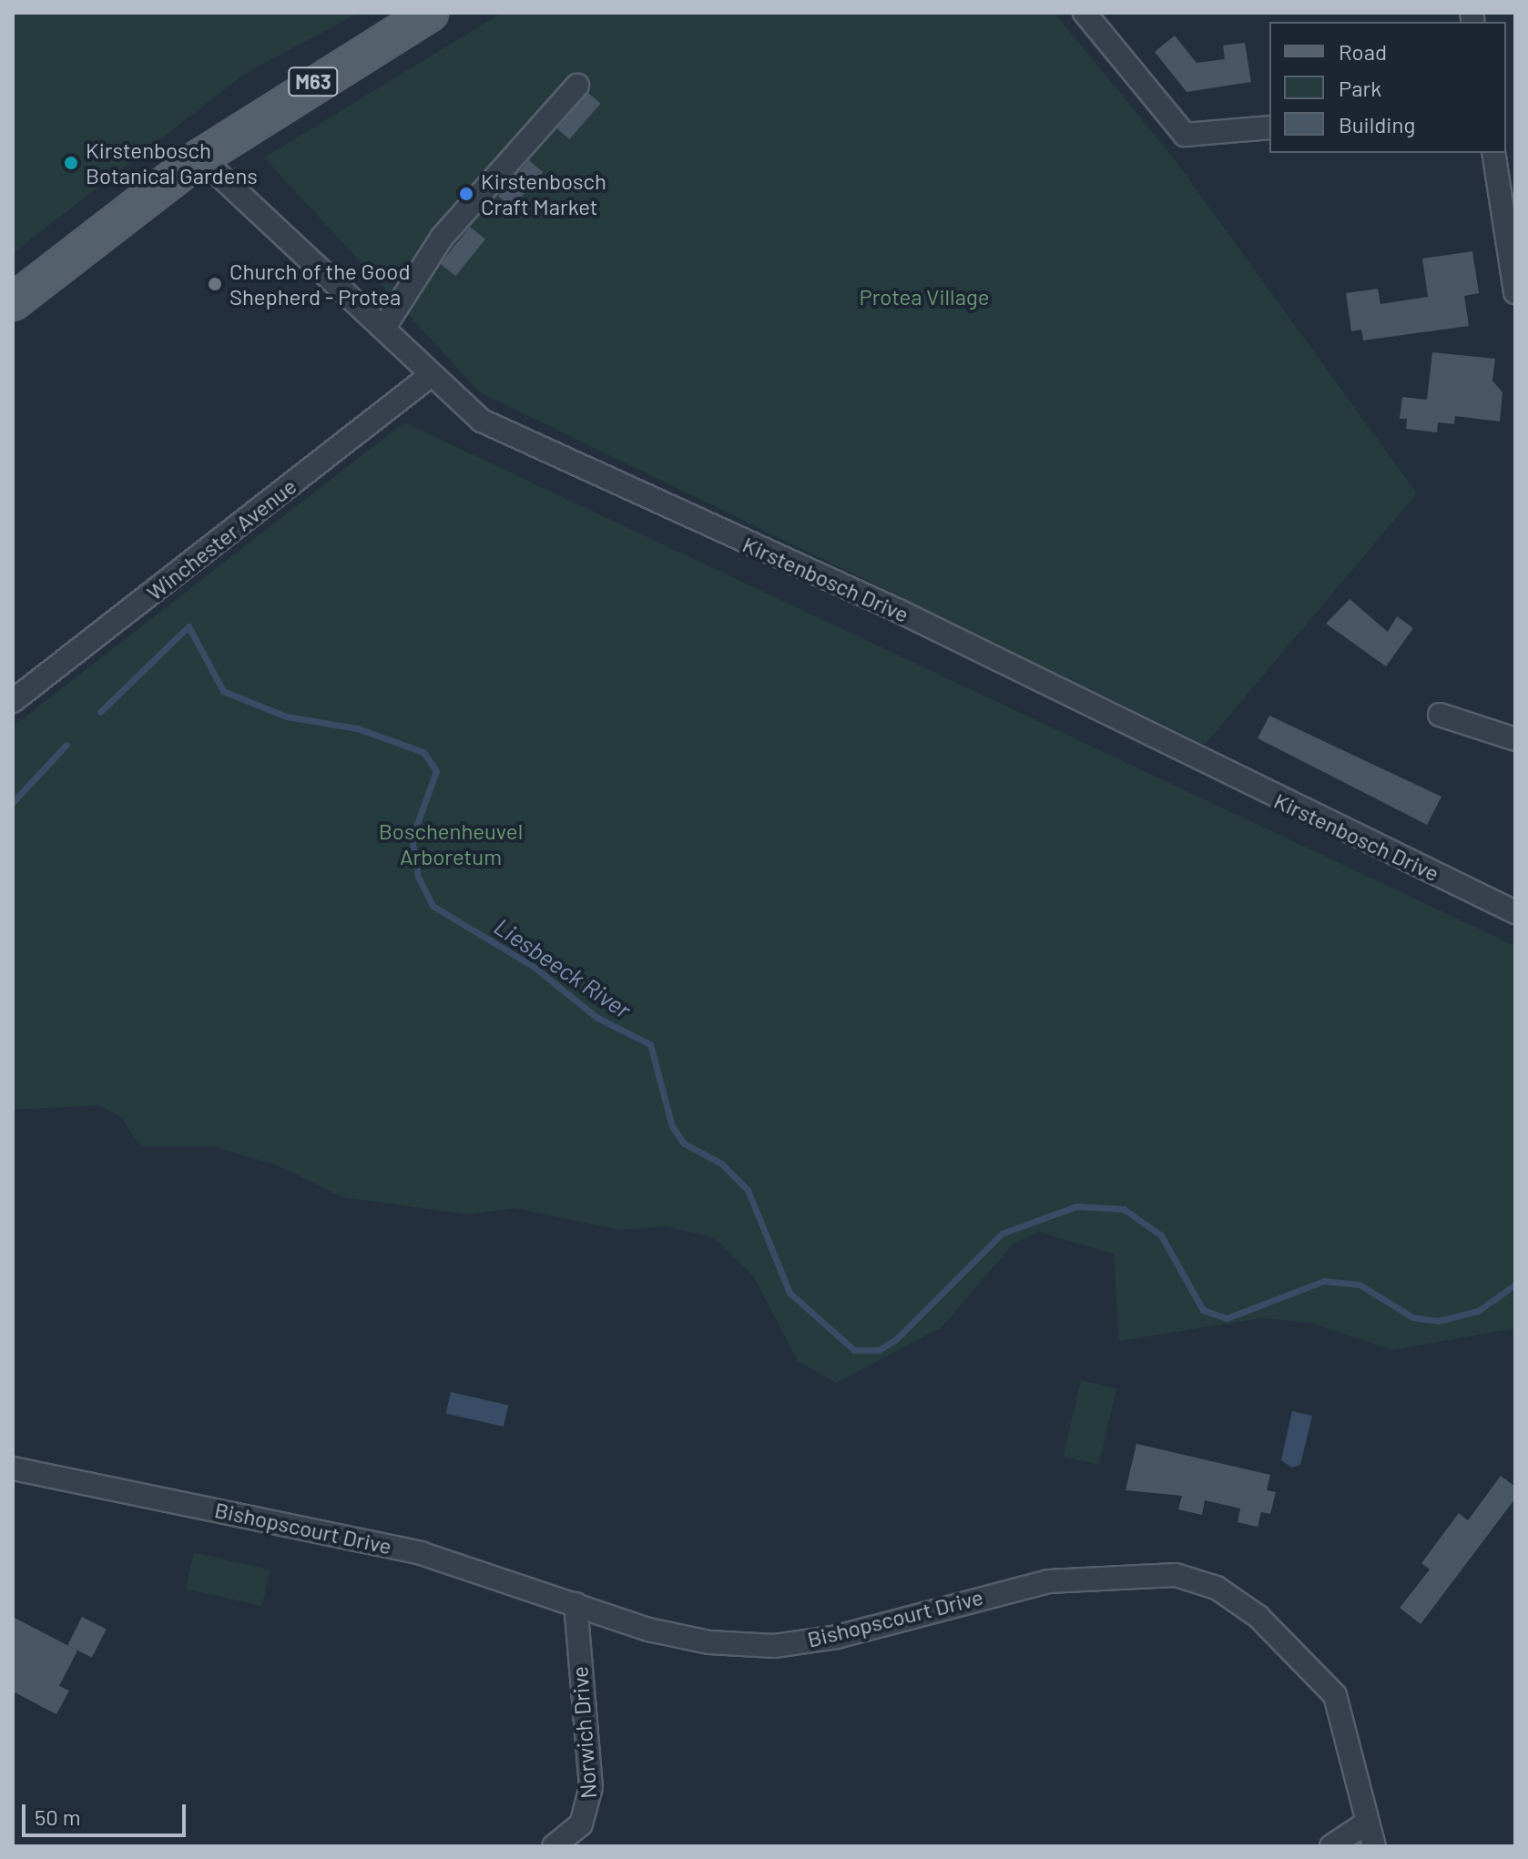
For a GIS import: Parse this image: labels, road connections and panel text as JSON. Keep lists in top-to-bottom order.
{
  "streets": {
    "main road": ["M63"],
    "street": [
      "Winchester Avenue",
      "Kirstenbosch Drive",
      "Bishopscourt Drive",
      "Norwich Drive"
    ]
  },
  "crossings": [
    ["M63", "Kirstenbosch Drive"],
    ["Winchester Avenue", "Kirstenbosch Drive"],
    ["Bishopscourt Drive", "Norwich Drive"]
  ],
  "water": ["Liesbeeck River"],
  "parks": ["Protea Village", "Boschenheuvel Arboretum"],
  "places": ["Kirstenbosch Botanical Gardens", "Kirstenbosch Craft Market", "Church of the Good Shepherd - Protea"],
  "legend": ["Road", "Park", "Building"],
  "scale_bar": "50 m"
}
